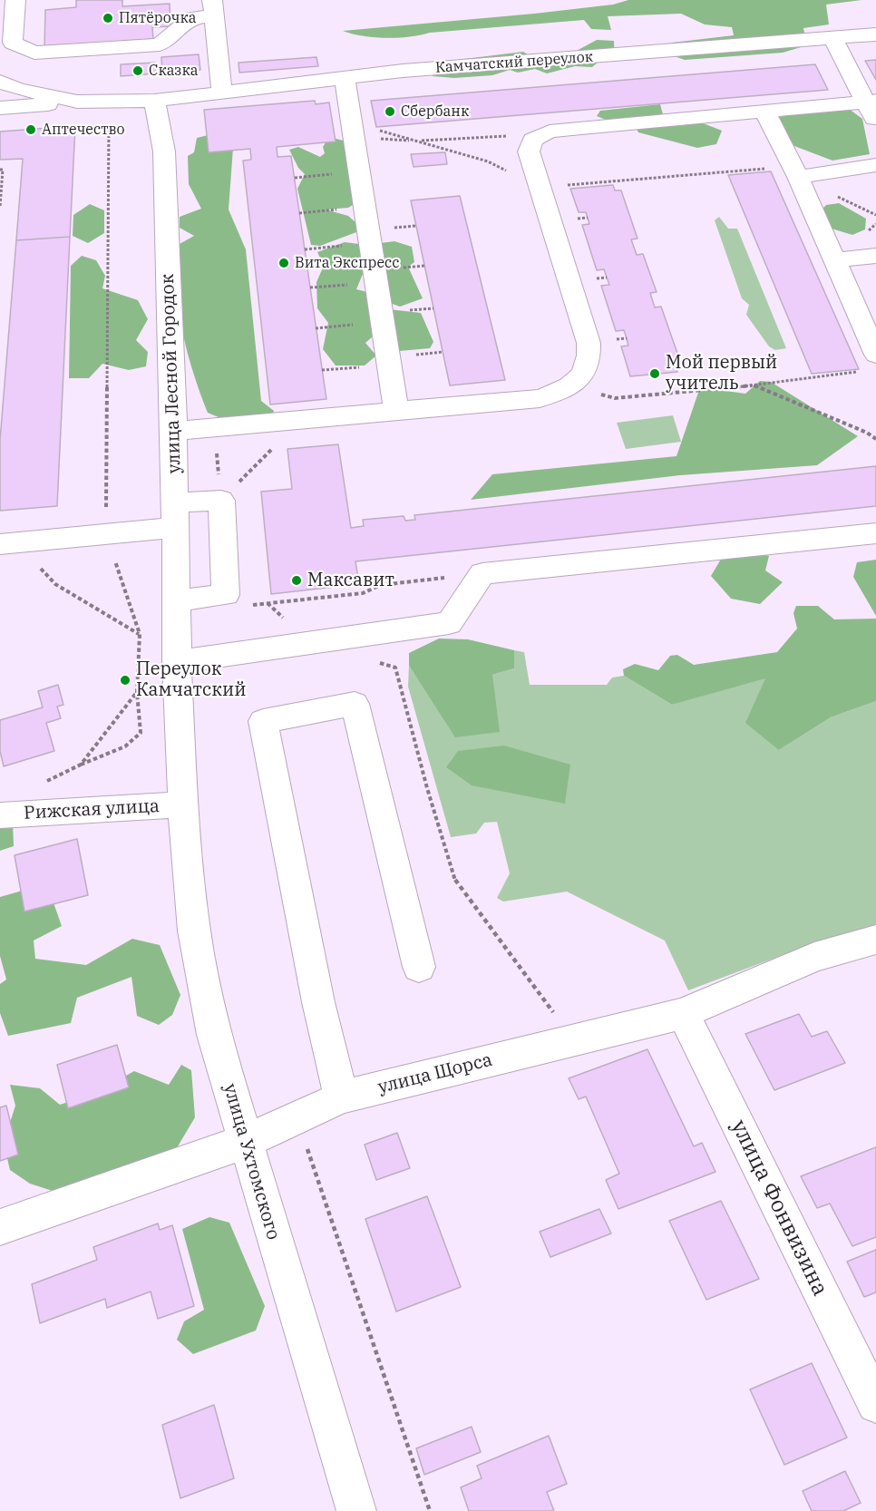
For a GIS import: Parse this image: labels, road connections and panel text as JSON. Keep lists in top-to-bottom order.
{
  "streets": {
    "street": [
      "Камчатский переулок",
      "улица Лесной Городок",
      "Рижская улица",
      "улица Щорса",
      "улица Ухтомского",
      "улица Фонвизина"
    ]
  },
  "crossings": [
    ["Камчатский переулок", "улица Лесной Городок"],
    ["улица Лесной Городок", "Рижская улица"],
    ["улица Лесной Городок", "улица Ухтомского"],
    ["Рижская улица", "улица Ухтомского"],
    ["улица Щорса", "улица Ухтомского"],
    ["улица Щорса", "улица Фонвизина"]
  ],
  "places": [
    "Пятёрочка",
    "Сказка",
    "Сбербанк",
    "Аптечество",
    "Вита Экспресс",
    "Мой первый учитель",
    "Максавит",
    "Переулок Камчатский"
  ]
}
